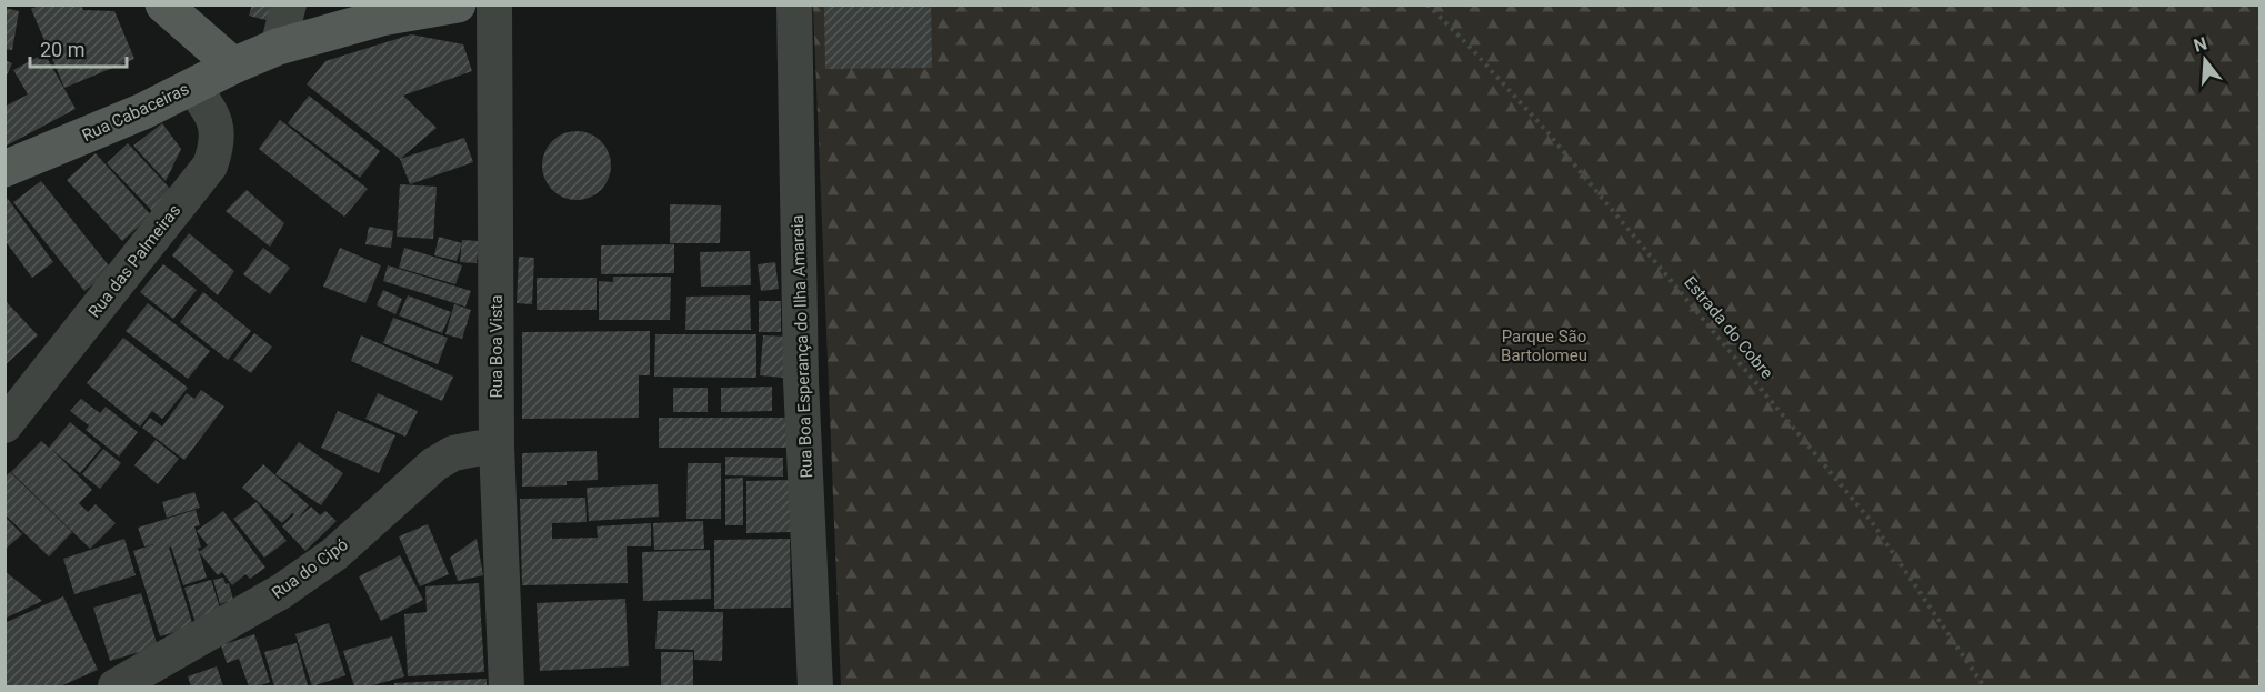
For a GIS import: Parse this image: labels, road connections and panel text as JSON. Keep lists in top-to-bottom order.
{
  "streets": {
    "main road": ["Rua Cabaceiras"],
    "street": [
      "Rua das Palmeiras",
      "Rua Boa Vista",
      "Rua Boa Esperança do Ilha Amareia",
      "Rua do Cipó"
    ],
    "path": ["Estrada do Cobre"]
  },
  "crossings": [
    ["Rua Cabaceiras", "Rua das Palmeiras"],
    ["Rua Boa Vista", "Rua do Cipó"]
  ],
  "parks": ["Parque São Bartolomeu"],
  "scale_bar": "20 m",
  "north": "top"
}
